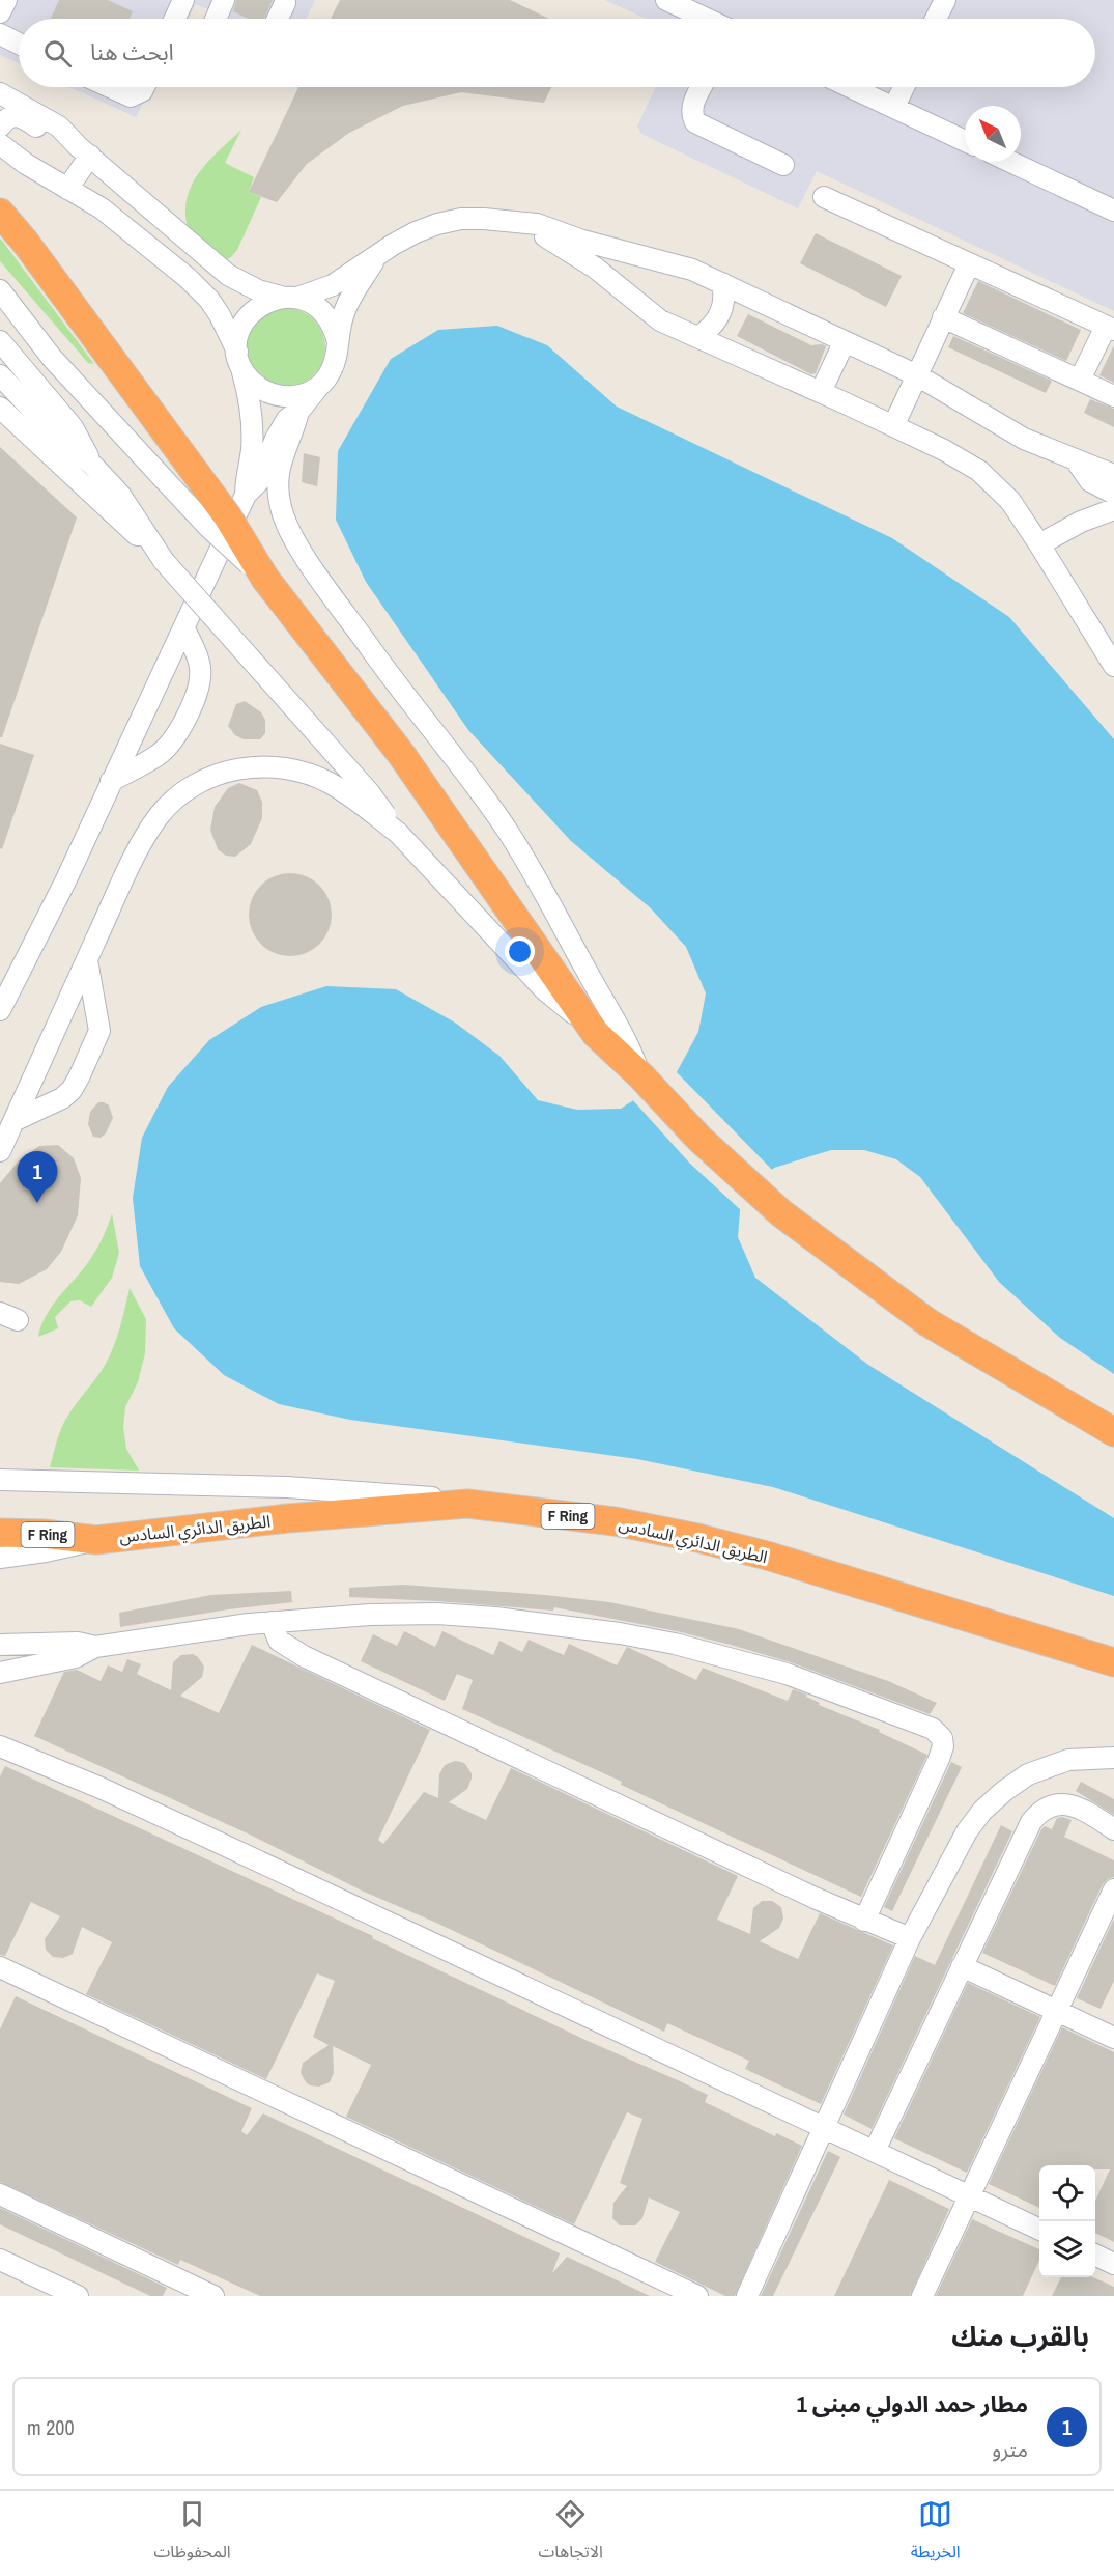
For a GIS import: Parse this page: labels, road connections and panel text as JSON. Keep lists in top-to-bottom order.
{
  "streets": {
    "highway": ["F Ring", "الطريق الدائري السادس"]
  },
  "north": "top left",
  "page": {
    "search": "ابحث هنا",
    "pins": "1",
    "heading": "بالقرب منك",
    "list": [
      {
        "mark": "1",
        "name": "مطار حمد الدولي مبنى 1",
        "note": "مترو",
        "value": "200 m"
      }
    ],
    "nav": ["الخريطة", "الاتجاهات", "المحفوظات"]
  }
}
